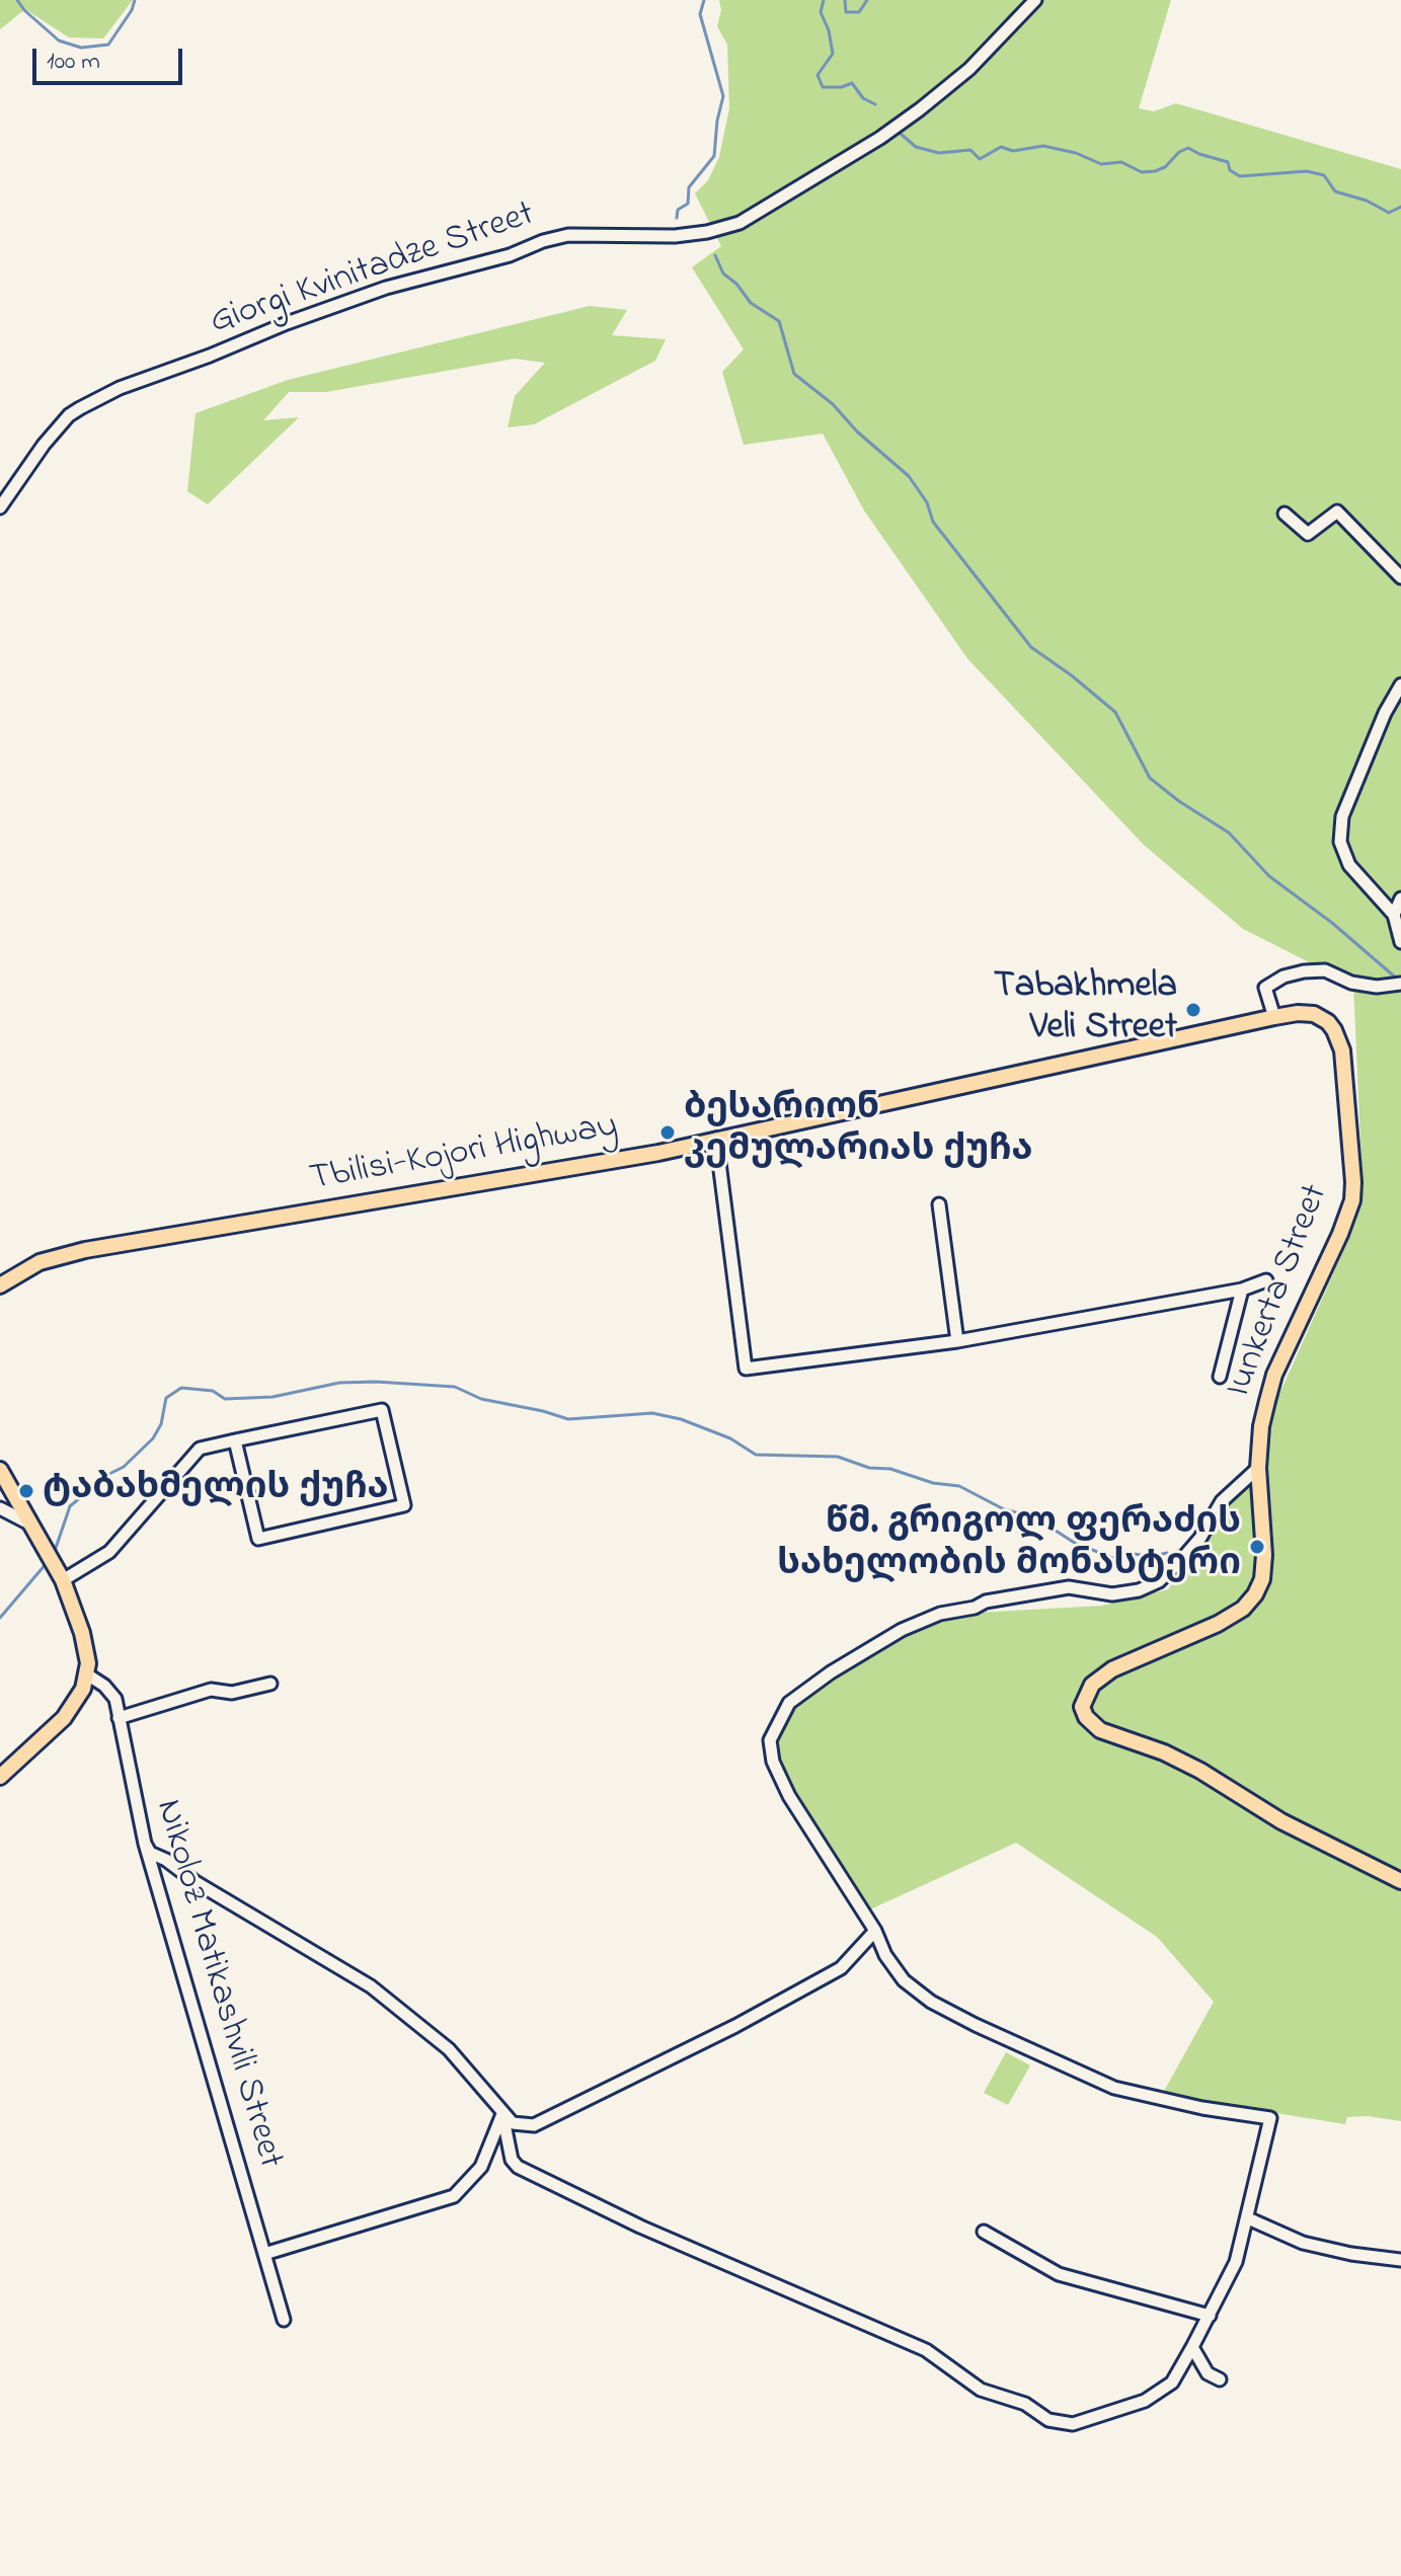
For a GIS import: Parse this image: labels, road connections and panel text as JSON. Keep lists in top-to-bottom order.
{
  "streets": {
    "main road": ["Tbilisi-Kojori Highway", "Iunkerta Street"],
    "street": ["Giorgi Kvinitadze Street", "Nikoloz Matikashvili Street"]
  },
  "crossings": [
    ["Tbilisi-Kojori Highway", "Iunkerta Street"]
  ],
  "places": [
    "Tabakhmela Veli Street",
    "ბესარიონ კემულარიას ქუჩა",
    "ტაბახმელის ქუჩა",
    "წმ. გრიგოლ ფერაძის სახელობის მონასტერი"
  ],
  "scale_bar": "100 m"
}
